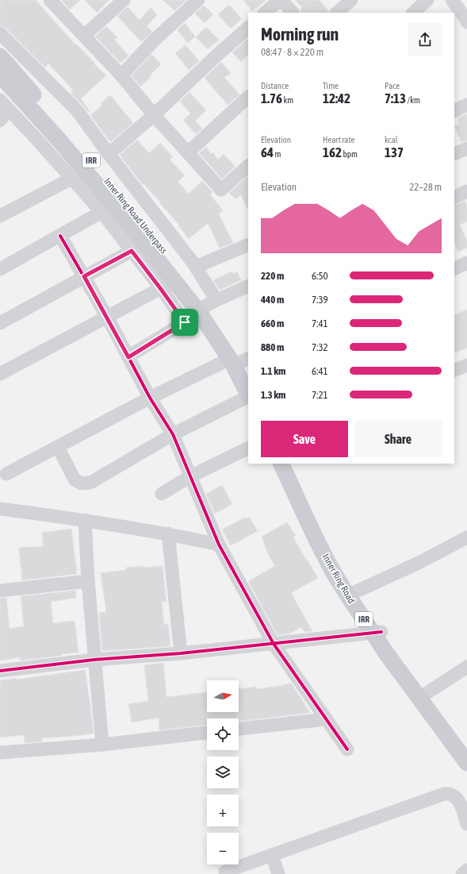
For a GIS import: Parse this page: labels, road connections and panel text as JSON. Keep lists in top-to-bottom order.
{
  "streets": {
    "main road": ["IRR", "Inner Ring Road Underpass", "Inner Ring Road"]
  },
  "crossings": [
    ["IRR", "Inner Ring Road Underpass"]
  ],
  "north": "right",
  "page": {
    "heading": ["Morning run", "08:47 · 8 × 220 m"],
    "stats": [
      ["Distance", "1.76 km"],
      ["Time", "12:42"],
      ["Pace", "7:13 /km"],
      ["Elevation", "64 m"],
      ["Heart rate", "162 bpm"],
      ["kcal", "137"]
    ],
    "chart": ["Elevation", "22–28 m"],
    "list": [
      {
        "name": "220 m",
        "note": "6:50"
      },
      {
        "name": "440 m",
        "note": "7:39"
      },
      {
        "name": "660 m",
        "note": "7:41"
      },
      {
        "name": "880 m",
        "note": "7:32"
      },
      {
        "name": "1.1 km",
        "note": "6:41"
      },
      {
        "name": "1.3 km",
        "note": "7:21"
      }
    ],
    "buttons": ["Save", "Share"],
    "map_buttons": ["+", "−"]
  }
}
